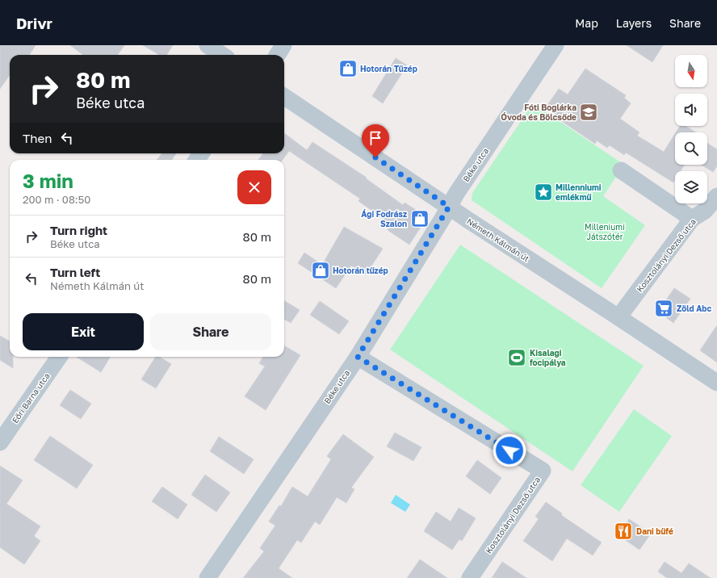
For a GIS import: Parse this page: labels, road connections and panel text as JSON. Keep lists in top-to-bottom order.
{
  "streets": {
    "street": [
      "Béke utca",
      "Németh Kálmán út",
      "Kosztolányi Dezső utca",
      "Eőri Barna utca"
    ]
  },
  "crossings": [
    ["Béke utca", "Németh Kálmán út"],
    ["Béke utca", "Kosztolányi Dezső utca"],
    ["Németh Kálmán út", "Kosztolányi Dezső utca"]
  ],
  "parks": ["Milleniumi Játszótér"],
  "places": {
    "shop": ["Hotorán Tüzép", "Ági Fodrász Szalon", "Hotorán tűzép"],
    "school or university": ["Fóti Boglárka Óvoda és Bölcsőde"],
    "place": ["Millenniumi emlékmű"],
    "supermarket": ["Zöld Abc"],
    "sports": ["Kisalagi focipálya"],
    "restaurant": ["Dani büfé"]
  },
  "north": "bottom",
  "page": {
    "header": "Drivr",
    "nav": ["Map", "Layers", "Share"],
    "turn": ["80 m", "Béke utca"],
    "then": "Then",
    "heading": ["3 min", "200 m · 08:50"],
    "list": [
      {
        "name": "Turn right",
        "note": "Béke utca",
        "value": "80 m"
      },
      {
        "name": "Turn left",
        "note": "Németh Kálmán út",
        "value": "80 m"
      }
    ],
    "buttons": ["Exit", "Share"]
  }
}
